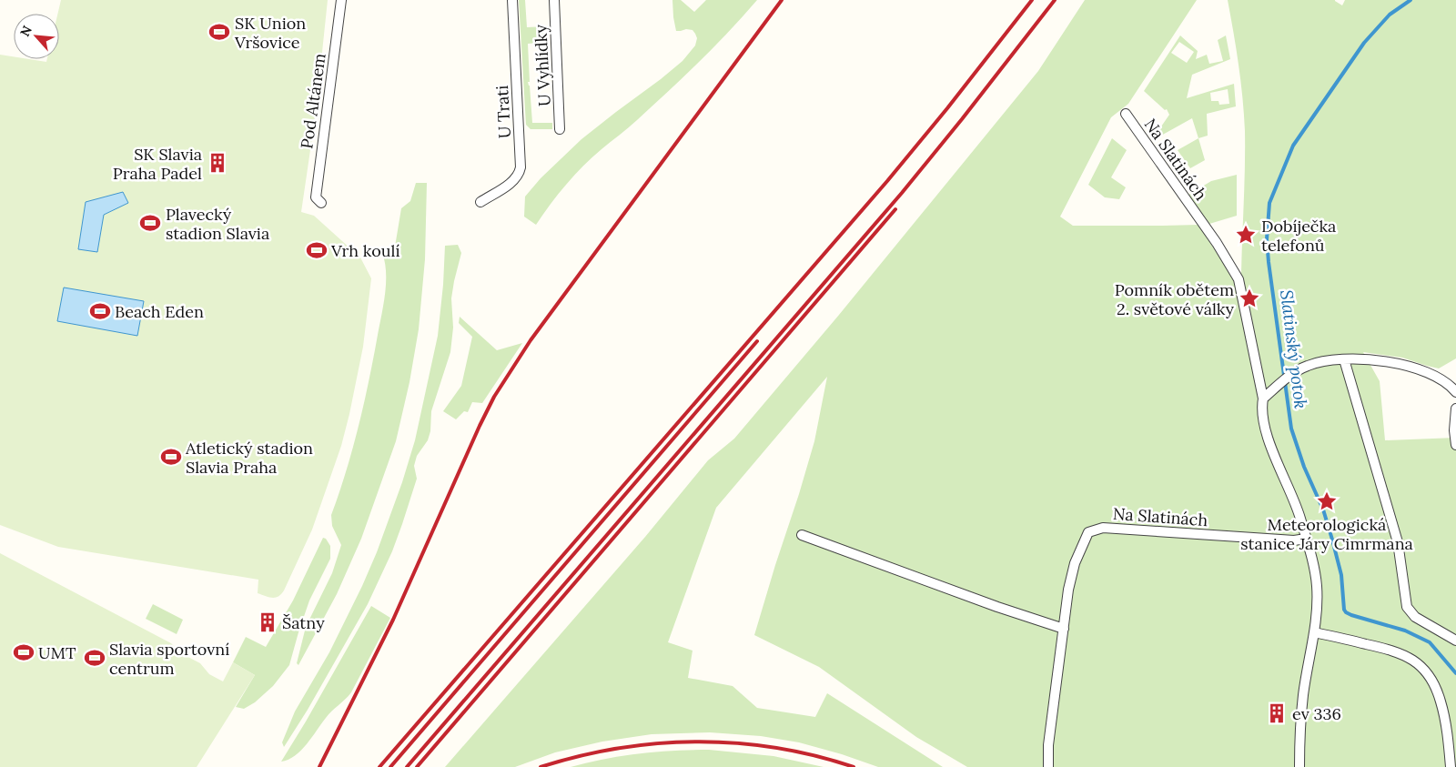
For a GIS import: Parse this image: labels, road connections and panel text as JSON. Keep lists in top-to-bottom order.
{
  "streets": {
    "street": [
      "U Vyhlídky",
      "Pod Altánem",
      "U Trati",
      "Na Slatinách"
    ]
  },
  "water": ["Slatinský potok"],
  "places": {
    "sports": [
      "SK Union Vršovice",
      "Plavecký stadion Slavia",
      "Vrh koulí",
      "Beach Eden",
      "Atletický stadion Slavia Praha",
      "UMT",
      "Slavia sportovní centrum"
    ],
    "building": ["SK Slavia Praha Padel", "Šatny", "ev 336"],
    "place": ["Dobíječka telefonů", "Pomník obětem 2. světové války", "Meteorologická stanice Járy Cimrmana"]
  },
  "north": "top left"
}
